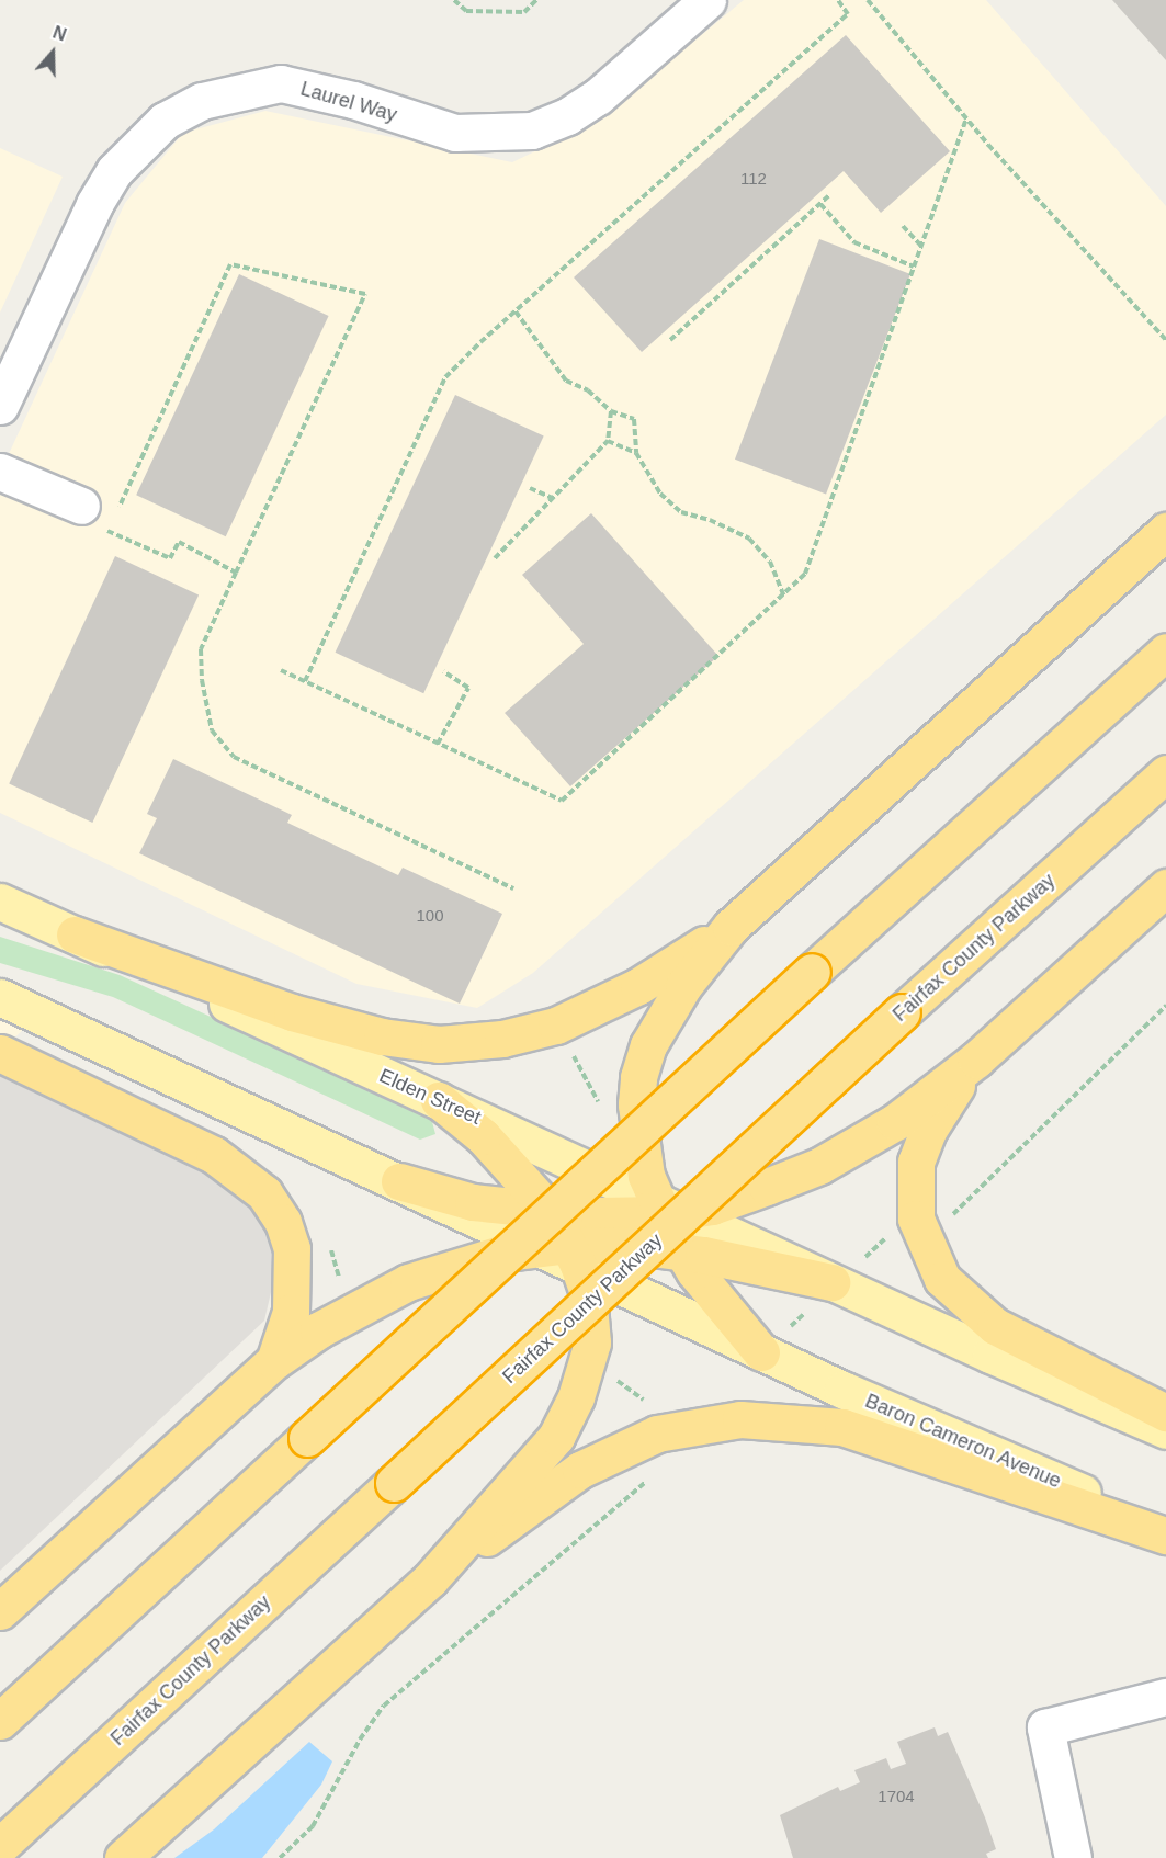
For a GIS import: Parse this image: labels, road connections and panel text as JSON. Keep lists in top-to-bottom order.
{
  "streets": {
    "highway": ["Fairfax County Parkway"],
    "main road": ["Elden Street", "Baron Cameron Avenue"],
    "street": ["Laurel Way"]
  },
  "house_numbers": ["112", "100", "1704"],
  "north": "top"
}
